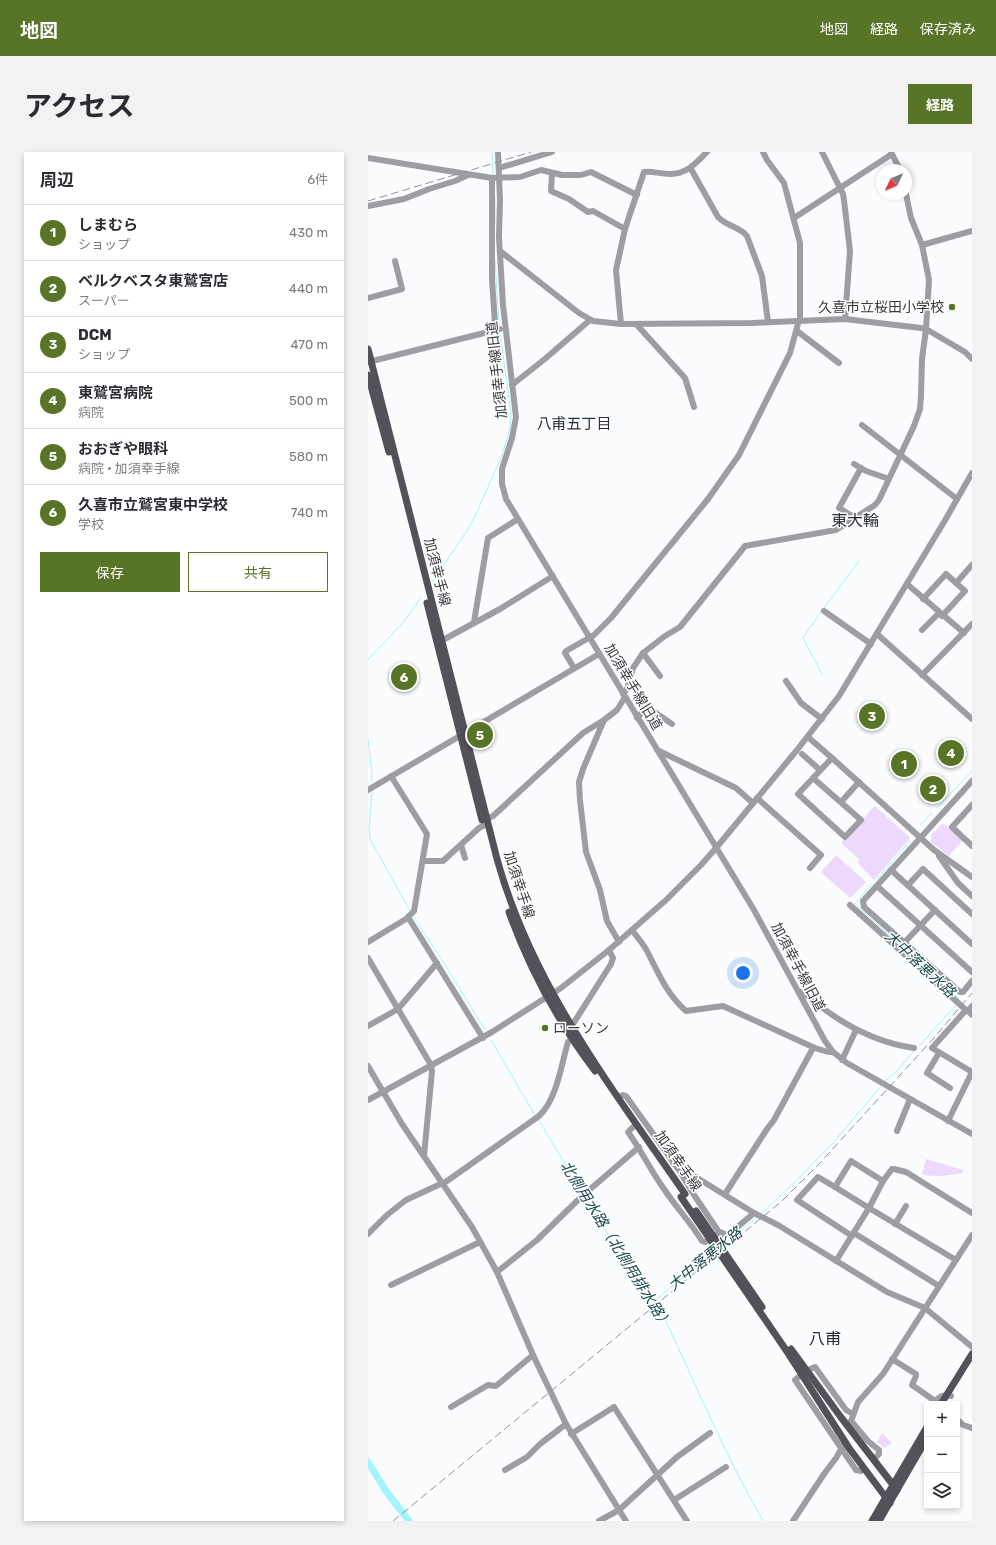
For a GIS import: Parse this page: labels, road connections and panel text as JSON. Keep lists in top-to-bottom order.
{
  "streets": {
    "main road": ["加須幸手線"],
    "street": ["加須幸手線旧道"]
  },
  "districts": ["八甫五丁目", "東大輪", "八甫"],
  "water": ["大中落悪水路", "北側用水路（北側用排水路）"],
  "places": ["久喜市立桜田小学校", "ローソン"],
  "north": "bottom left",
  "page": {
    "header": "地図",
    "nav": ["地図", "経路", "保存済み"],
    "title": "アクセス",
    "buttons": [
      "経路",
      ["保存", "共有"]
    ],
    "heading": ["周辺", "6件"],
    "list": [
      {
        "mark": "1",
        "name": "しまむら",
        "note": "ショップ",
        "value": "430 m"
      },
      {
        "mark": "2",
        "name": "ベルクベスタ東鷲宮店",
        "note": "スーパー",
        "value": "440 m"
      },
      {
        "mark": "3",
        "name": "DCM",
        "note": "ショップ",
        "value": "470 m"
      },
      {
        "mark": "4",
        "name": "東鷲宮病院",
        "note": "病院",
        "value": "500 m"
      },
      {
        "mark": "5",
        "name": "おおぎや眼科",
        "note": "病院 · 加須幸手線",
        "value": "580 m"
      },
      {
        "mark": "6",
        "name": "久喜市立鷲宮東中学校",
        "note": "学校",
        "value": "740 m"
      }
    ],
    "pins": [
      "6",
      "3",
      "5",
      "4",
      "1",
      "2"
    ],
    "map_buttons": ["+", "−"]
  }
}
